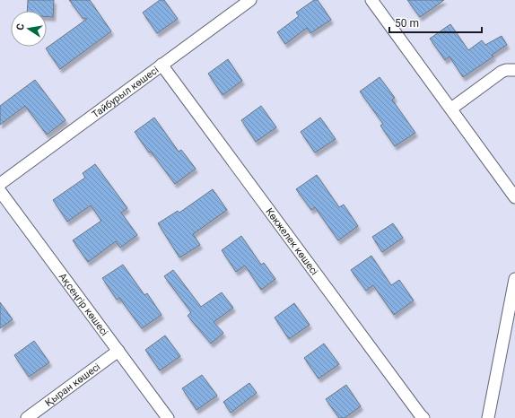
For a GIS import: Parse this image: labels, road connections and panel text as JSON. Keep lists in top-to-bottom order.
{
  "streets": {
    "street": [
      "Тайбурыл көшесі",
      "Көкжелек көшесі",
      "Ақсеңгір көшесі",
      "Қыран көшесі"
    ]
  },
  "crossings": [
    ["Тайбурыл көшесі", "Көкжелек көшесі"],
    ["Ақсеңгір көшесі", "Қыран көшесі"]
  ],
  "scale_bar": "50 m",
  "north": "left"
}
